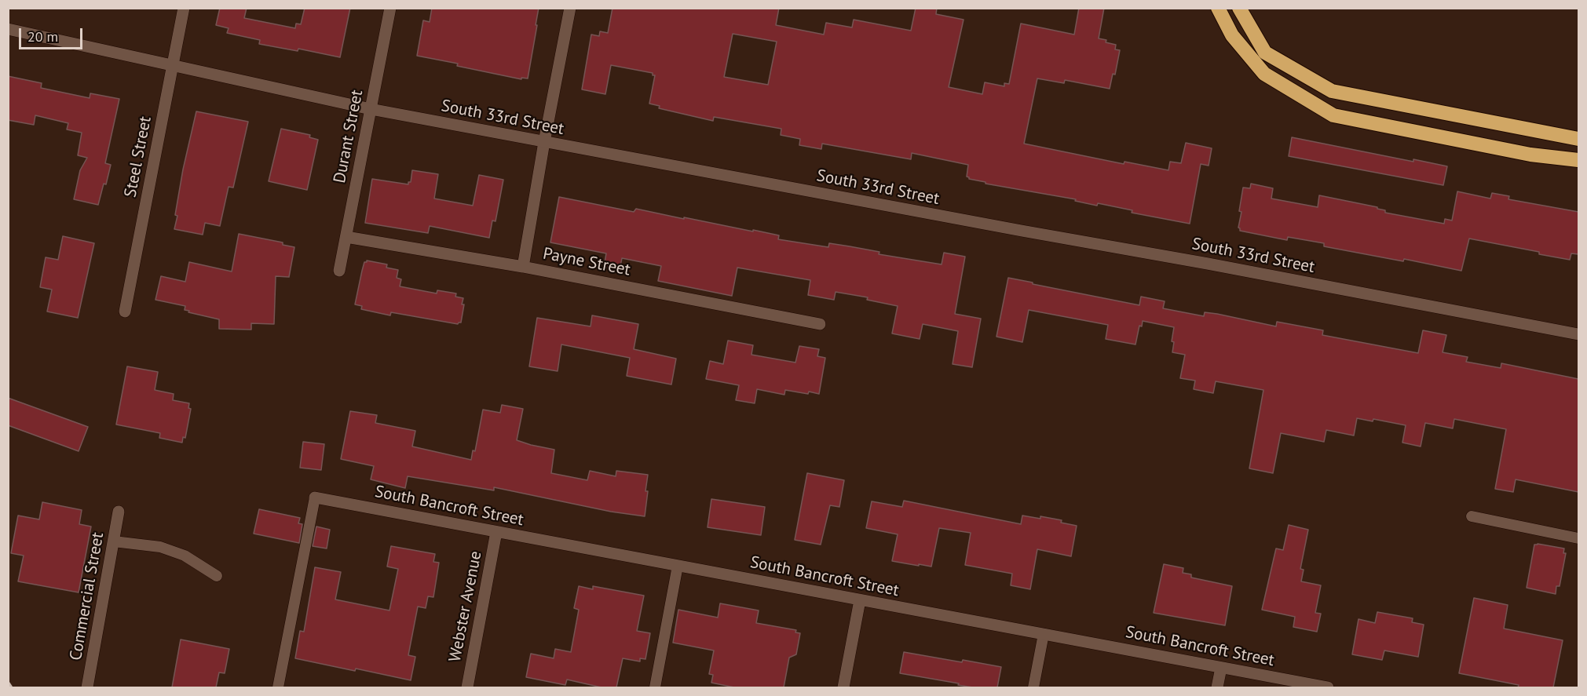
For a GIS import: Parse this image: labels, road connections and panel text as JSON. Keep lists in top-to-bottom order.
{
  "streets": {
    "street": [
      "South 33rd Street",
      "Durant Street",
      "Steel Street",
      "Payne Street",
      "South Bancroft Street",
      "Commercial Street",
      "Webster Avenue"
    ]
  },
  "crossings": [
    ["South 33rd Street", "Durant Street"],
    ["South 33rd Street", "Steel Street"],
    ["Durant Street", "Payne Street"],
    ["South Bancroft Street", "Webster Avenue"]
  ],
  "scale_bar": "20 m"
}
